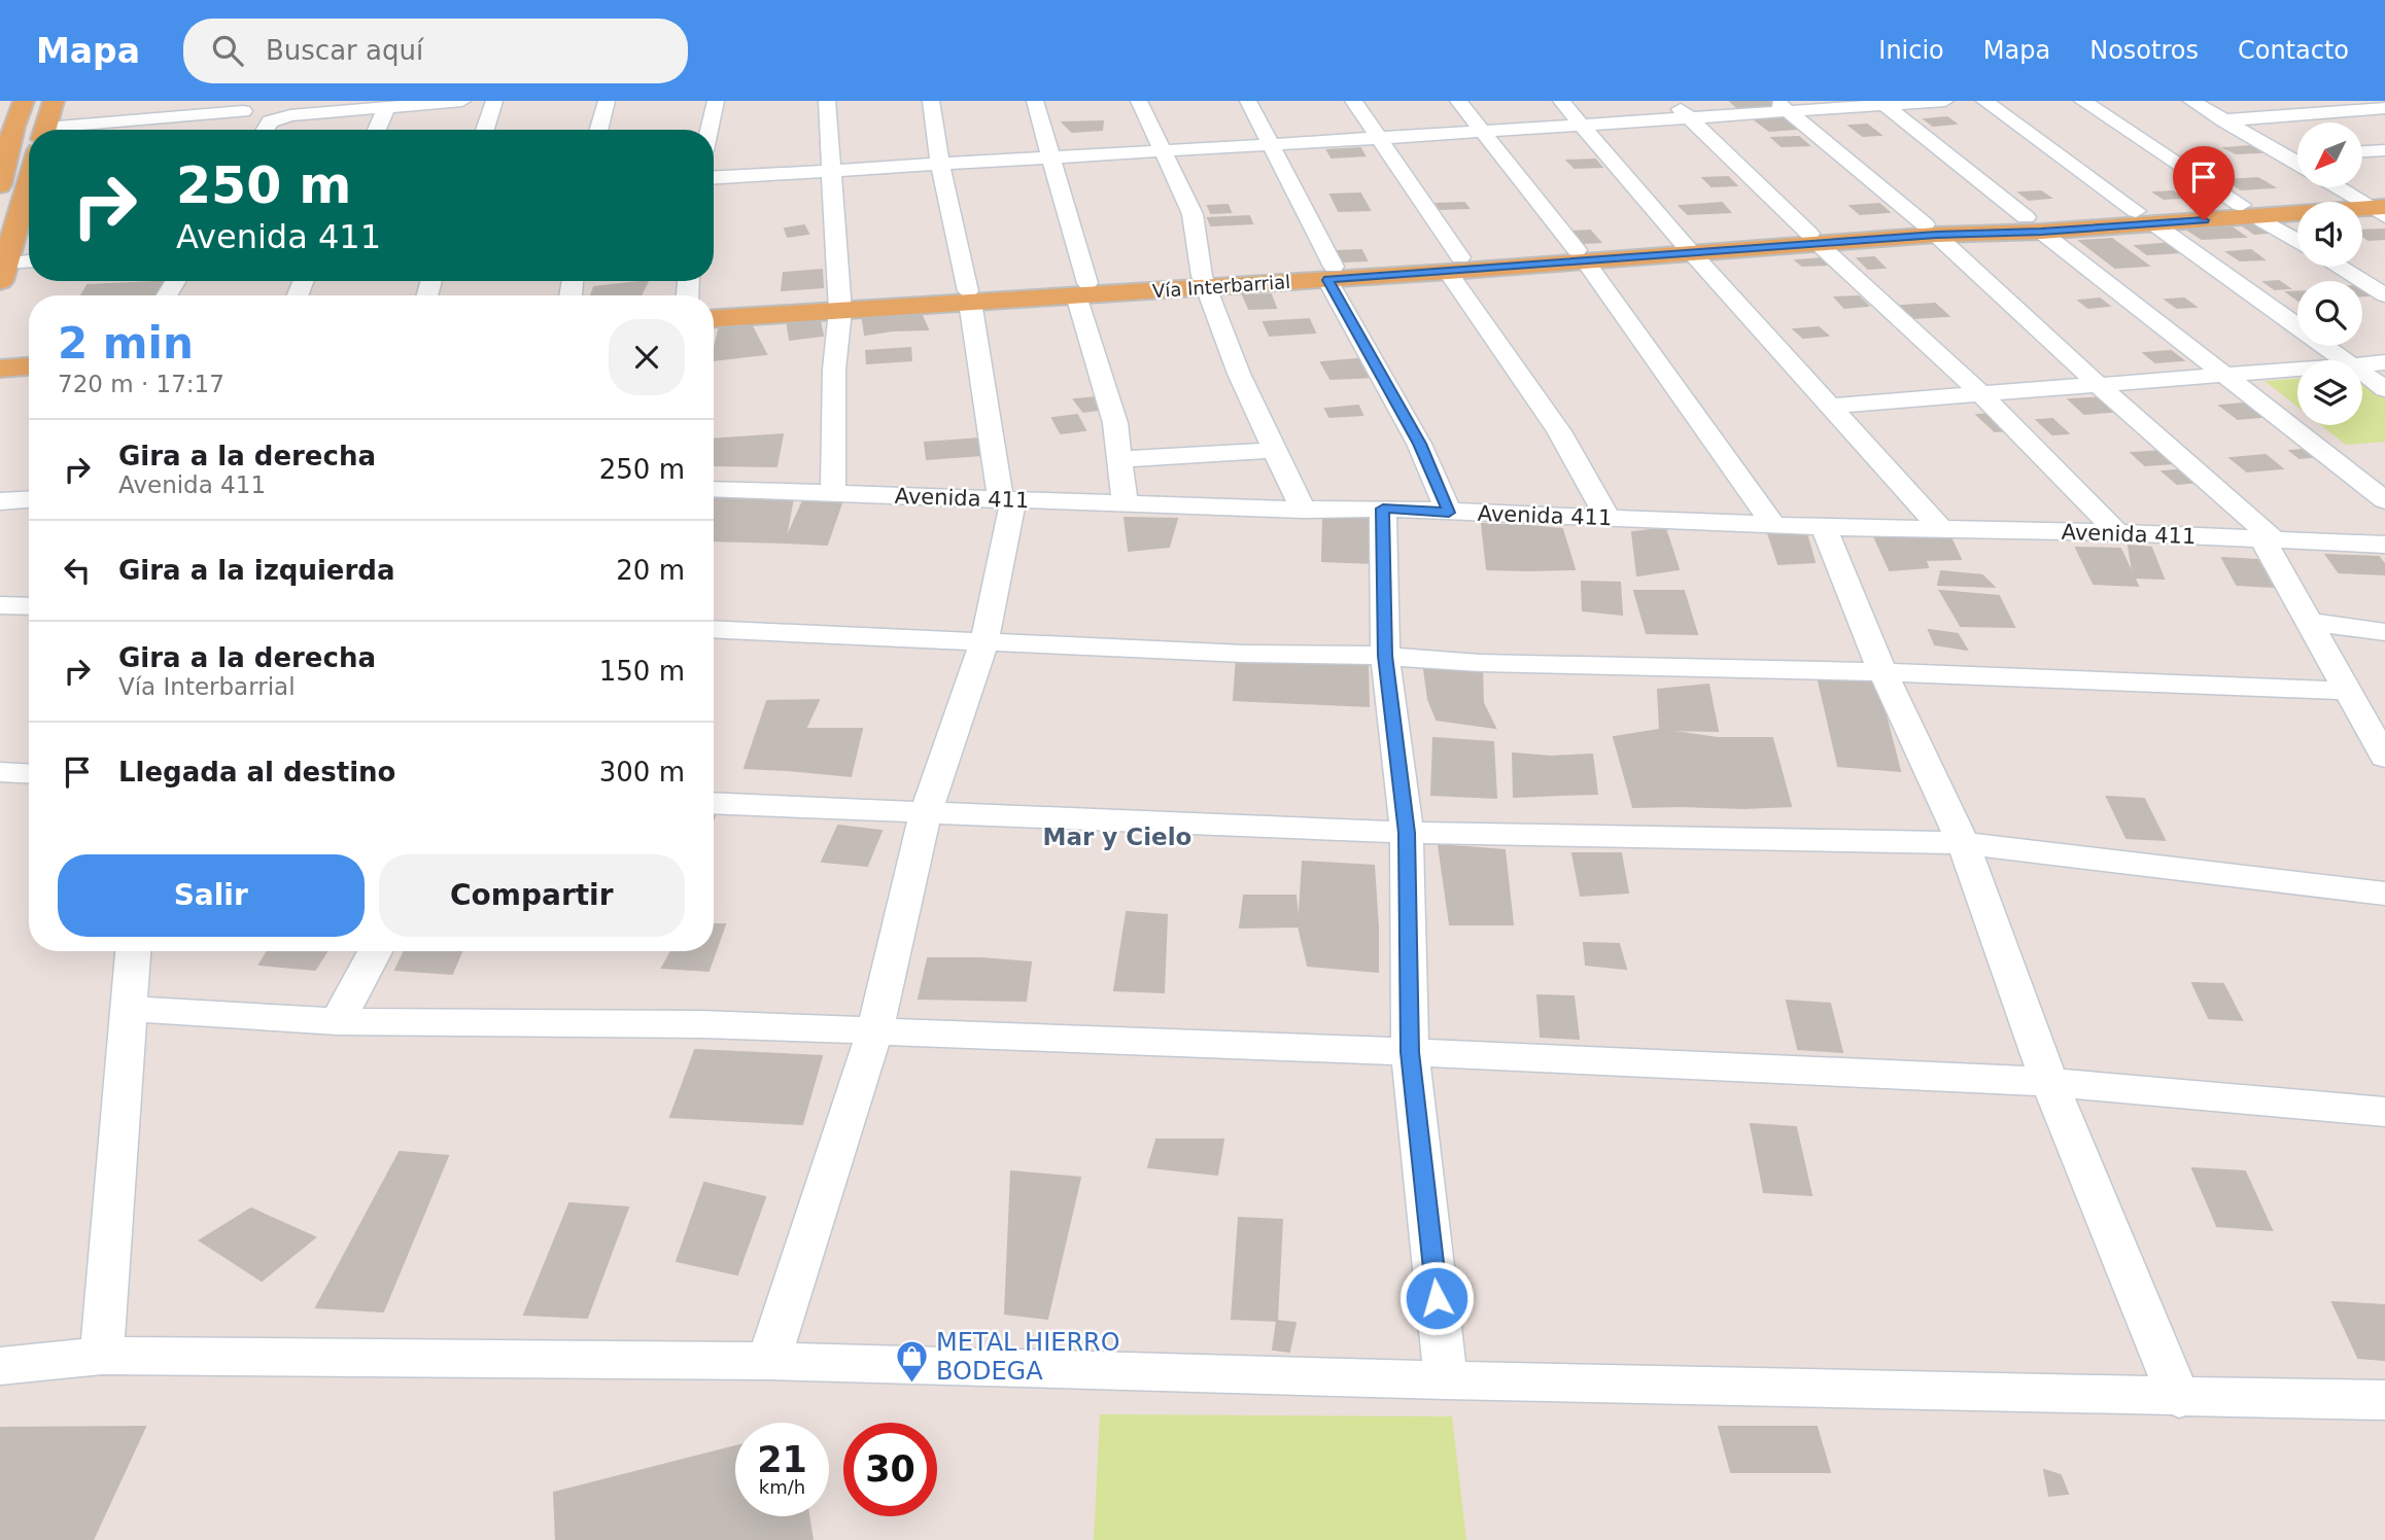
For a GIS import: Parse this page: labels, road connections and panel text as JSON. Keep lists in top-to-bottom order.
{
  "streets": {
    "main road": ["Vía Interbarrial"],
    "street": ["Avenida 411"]
  },
  "districts": ["Mar y Cielo"],
  "places": {
    "shop": ["METAL HIERRO BODEGA"]
  },
  "north": "bottom left",
  "page": {
    "header": "Mapa",
    "search": "Buscar aquí",
    "nav": [
      "Inicio",
      "Mapa",
      "Nosotros",
      "Contacto"
    ],
    "turn": ["250 m", "Avenida 411"],
    "heading": ["2 min", "720 m · 17:17"],
    "list": [
      {
        "name": "Gira a la derecha",
        "note": "Avenida 411",
        "value": "250 m"
      },
      {
        "name": "Gira a la izquierda",
        "value": "20 m"
      },
      {
        "name": "Gira a la derecha",
        "note": "Vía Interbarrial",
        "value": "150 m"
      },
      {
        "name": "Llegada al destino",
        "value": "300 m"
      }
    ],
    "buttons": ["Salir", "Compartir"],
    "speed": "21 km/h",
    "limit": "30"
  }
}
